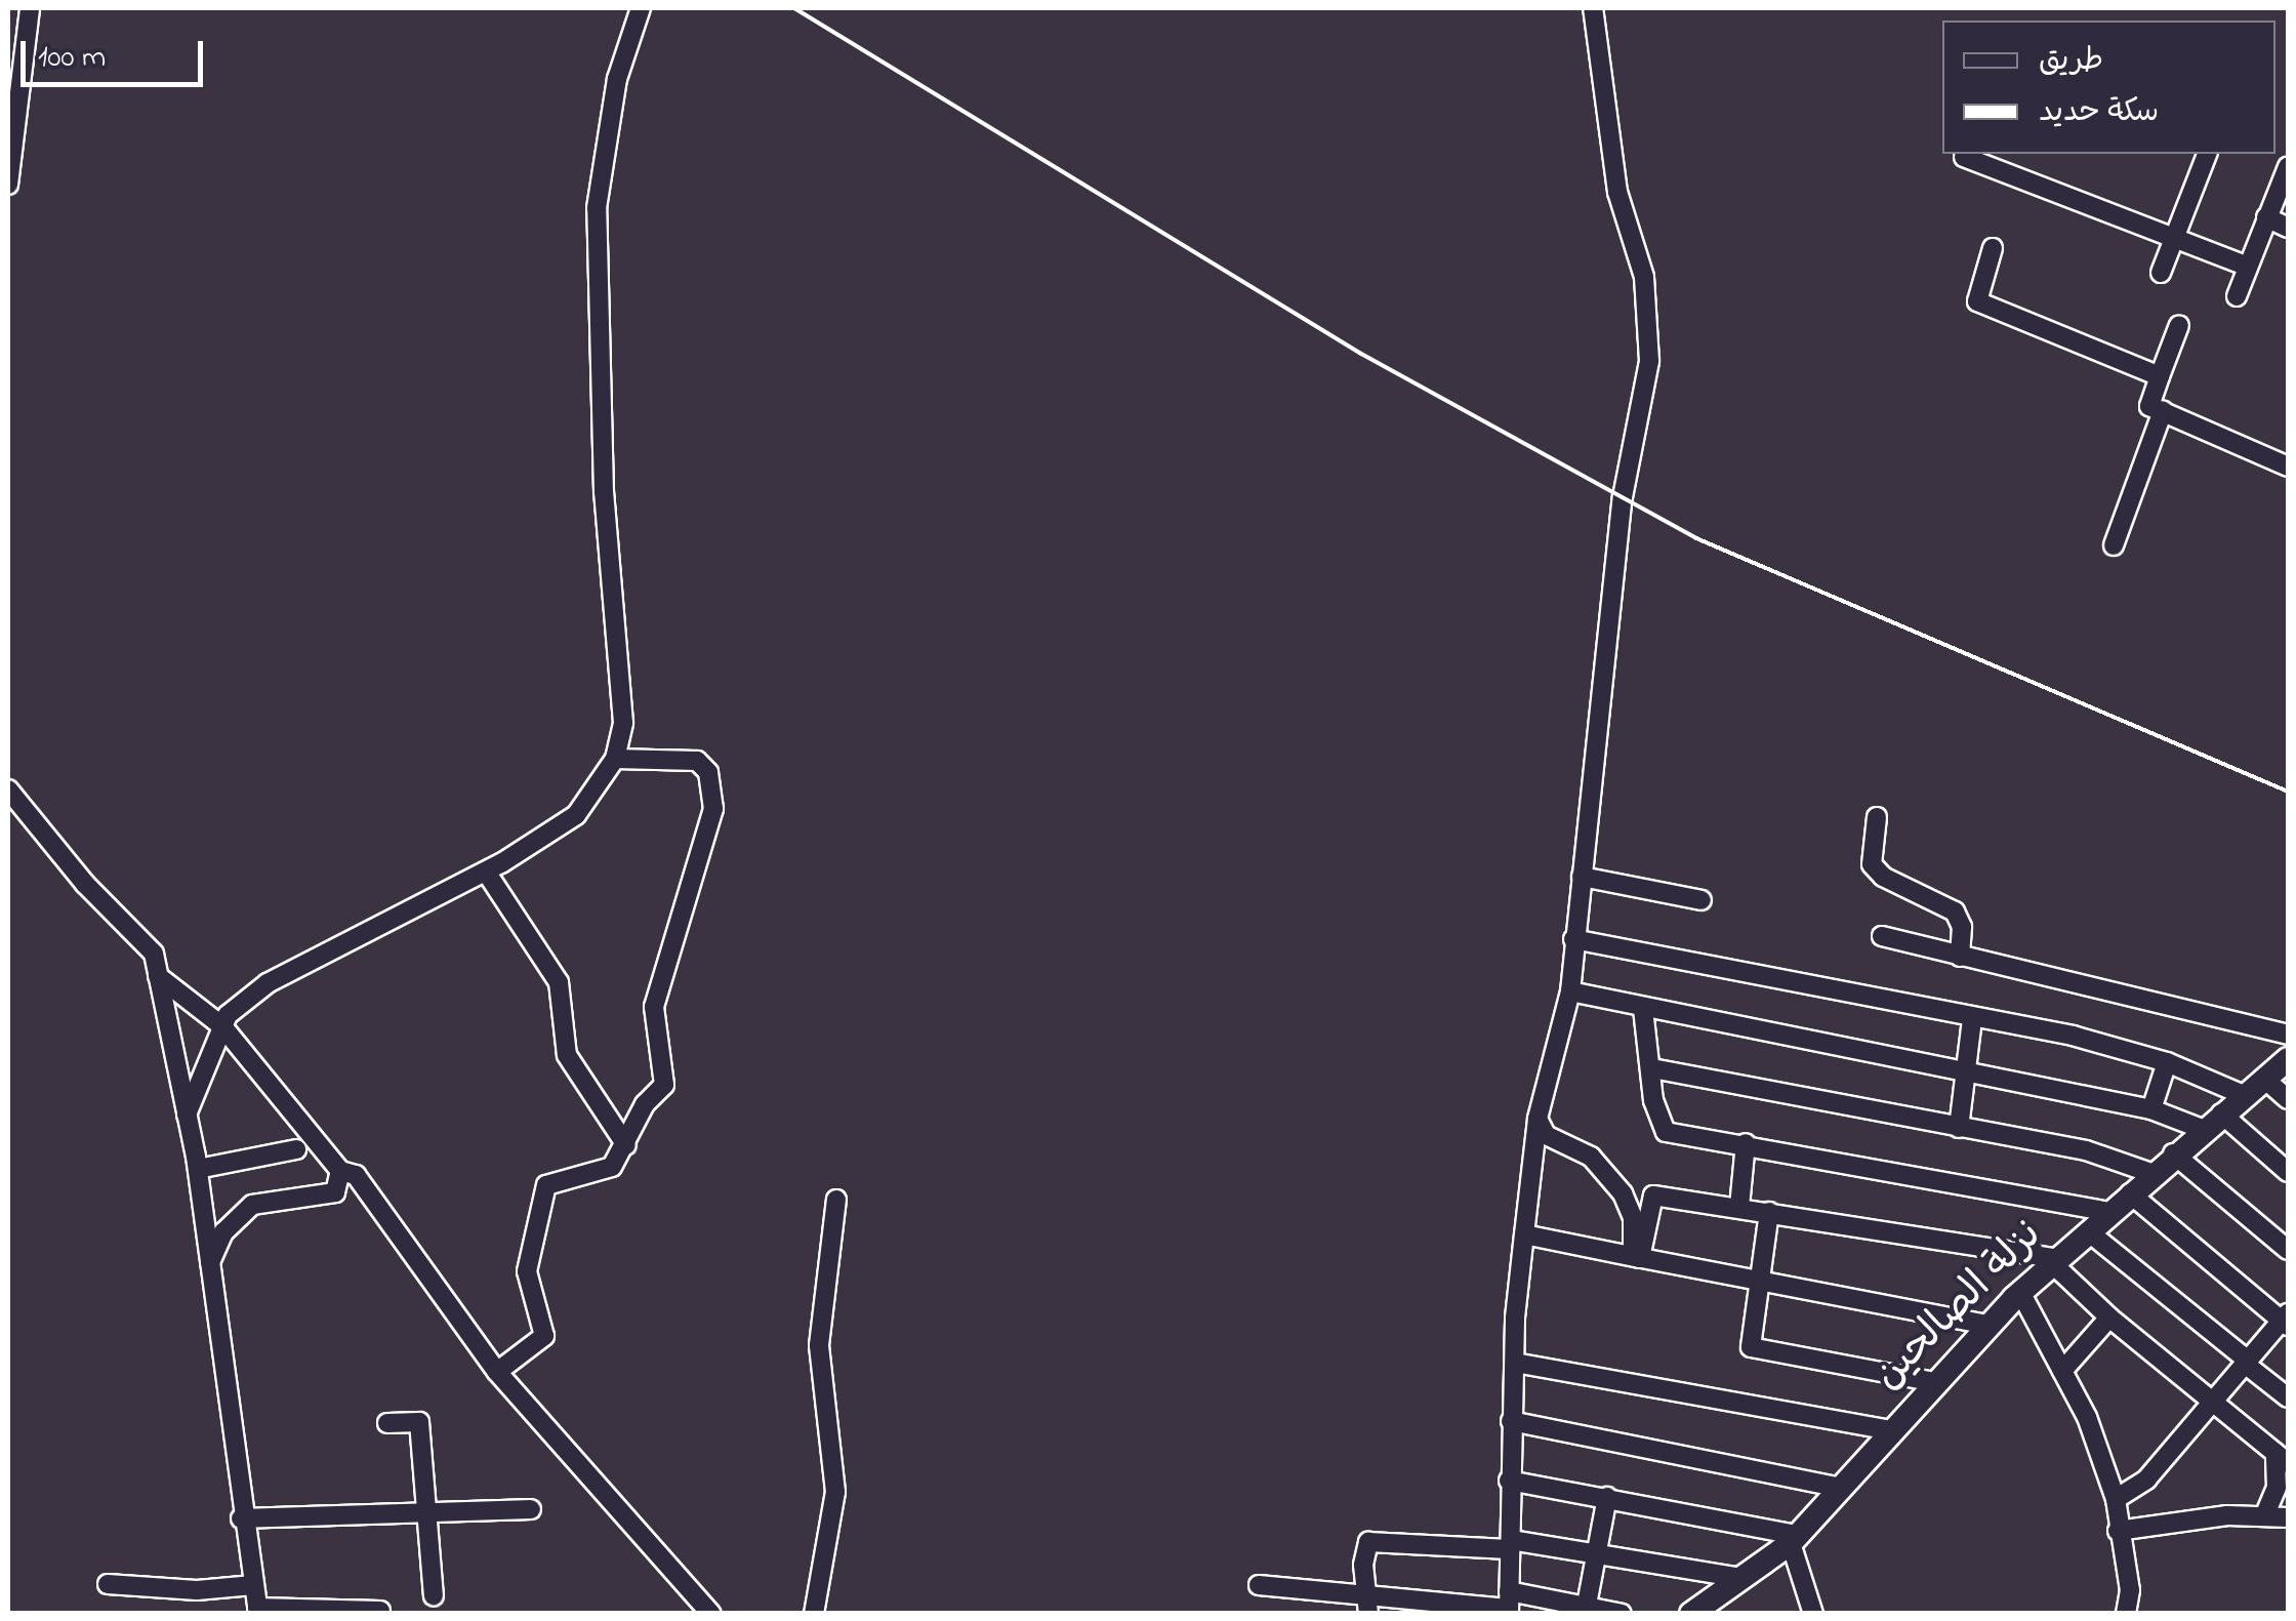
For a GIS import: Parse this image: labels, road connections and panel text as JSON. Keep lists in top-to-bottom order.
{
  "streets": {
    "main road": ["نزلة الصالحين"]
  },
  "legend": ["طريق", "سكة حديد"],
  "scale_bar": "100 m"
}
